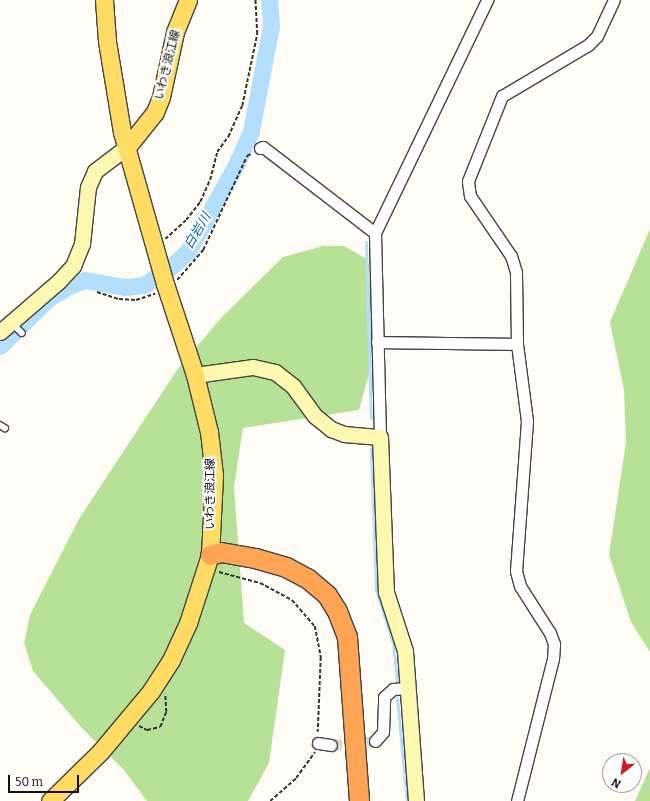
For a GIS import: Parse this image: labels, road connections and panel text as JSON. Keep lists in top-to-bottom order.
{
  "streets": {
    "main road": ["いわき浪江線"]
  },
  "water": ["白岩川"],
  "scale_bar": "50 m",
  "north": "bottom left"
}
